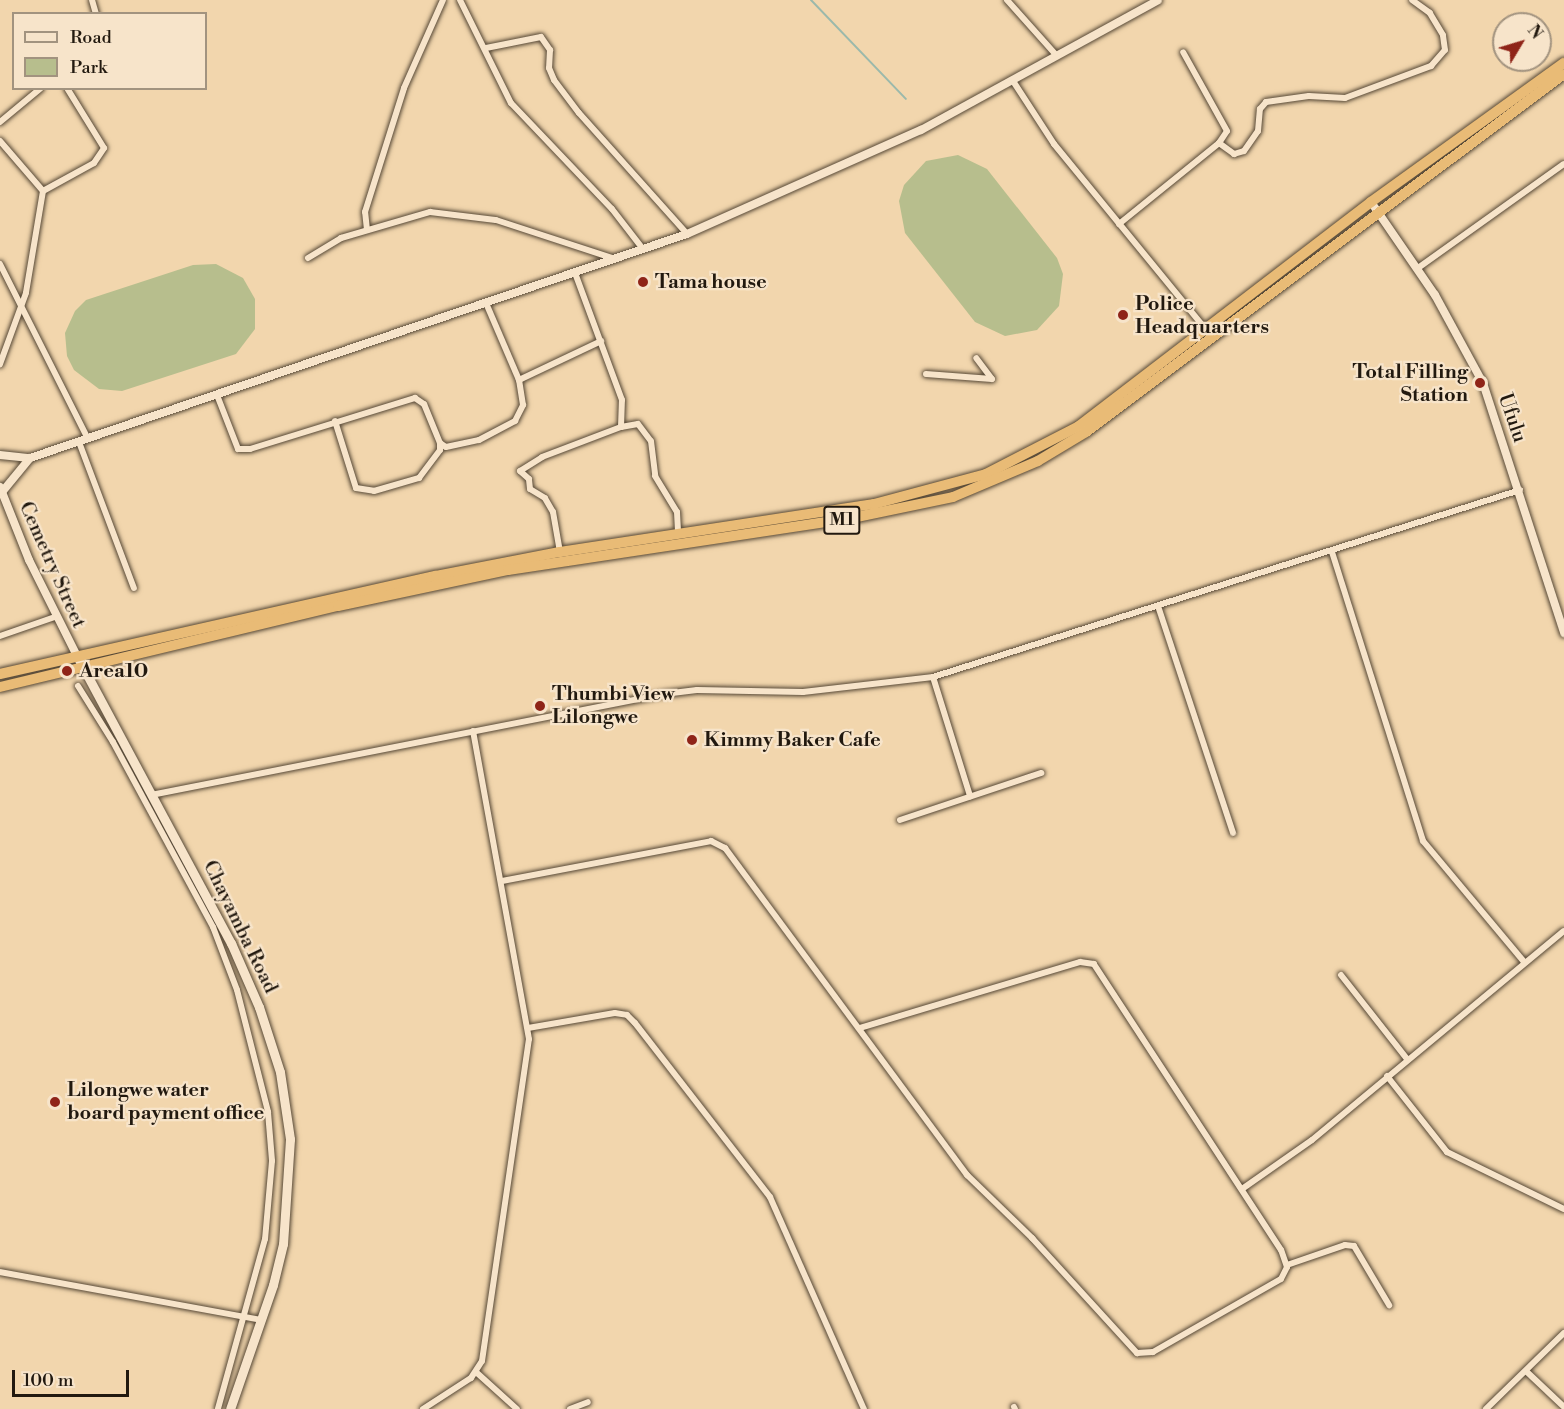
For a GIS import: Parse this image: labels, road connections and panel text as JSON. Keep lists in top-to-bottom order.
{
  "streets": {
    "highway": ["M1"],
    "main road": ["Chayamba Road"],
    "street": ["Ufulu", "Cemetry Street"]
  },
  "crossings": [
    ["Ufulu", "M1"],
    ["M1", "Cemetry Street"],
    ["M1", "Chayamba Road"],
    ["Cemetry Street", "Chayamba Road"]
  ],
  "places": [
    "Tama house",
    "Police Headquarters",
    "Total Filling Station",
    "Area10",
    "Thumbi View Lilongwe",
    "Kimmy Baker Cafe",
    "Lilongwe water board payment office"
  ],
  "legend": ["Road", "Park"],
  "scale_bar": "100 m",
  "north": "top right"
}
